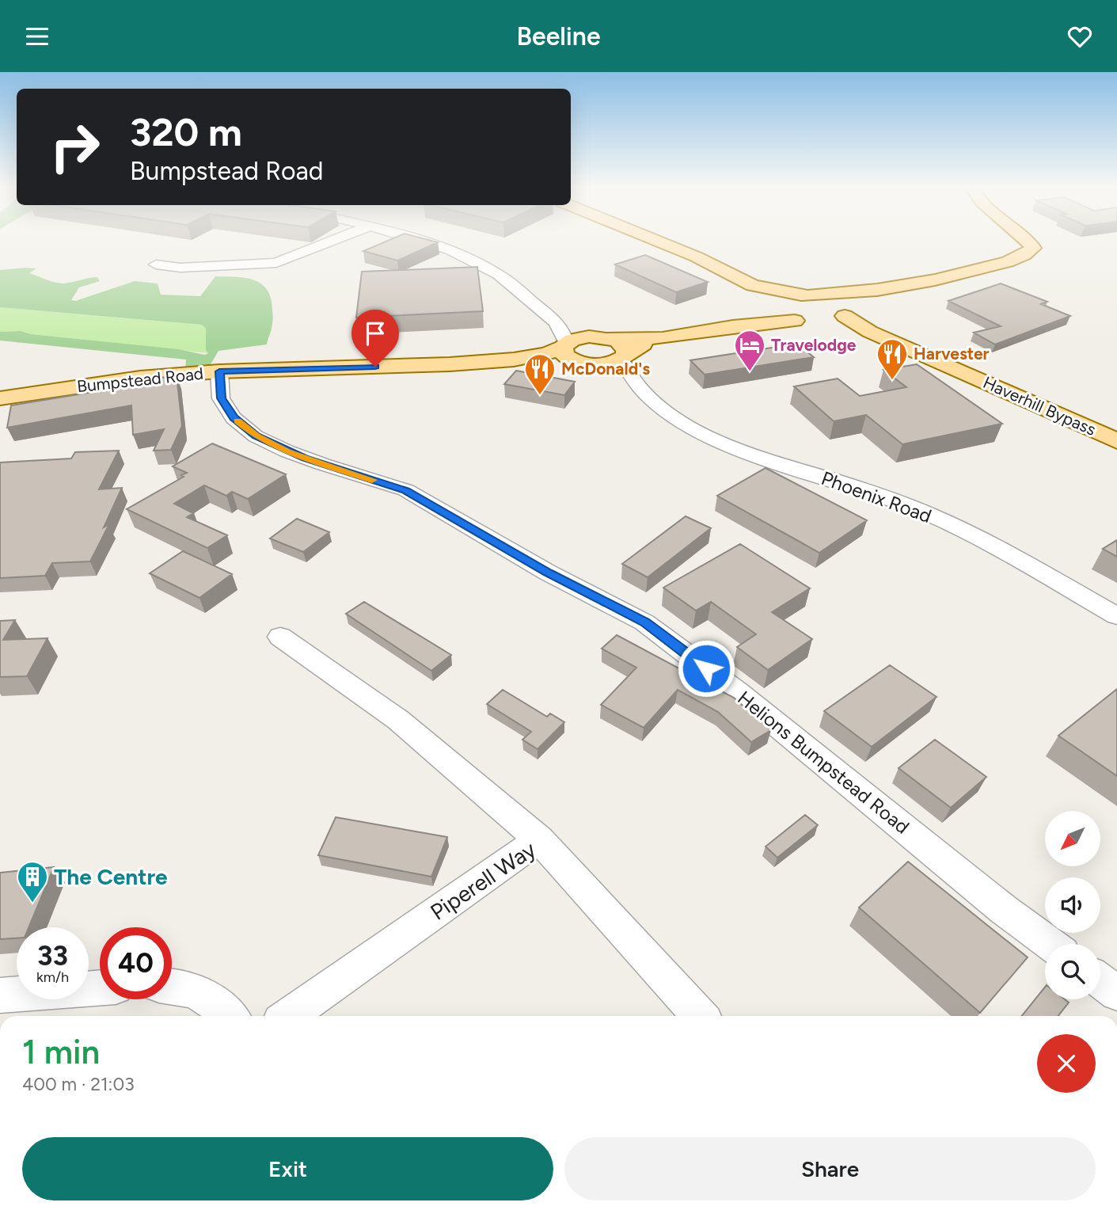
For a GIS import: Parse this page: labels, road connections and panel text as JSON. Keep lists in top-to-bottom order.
{
  "streets": {
    "main road": ["Bumpstead Road", "Haverhill Bypass"],
    "street": ["Phoenix Road", "Helions Bumpstead Road", "Piperell Way"]
  },
  "crossings": [
    ["Bumpstead Road", "Phoenix Road"],
    ["Bumpstead Road", "Helions Bumpstead Road"]
  ],
  "places": {
    "hotel": ["Travelodge"],
    "restaurant": ["Harvester", "McDonald's"],
    "building": ["The Centre"]
  },
  "north": "bottom left",
  "page": {
    "header": "Beeline",
    "turn": ["320 m", "Bumpstead Road"],
    "speed": "33 km/h",
    "limit": "40",
    "heading": ["1 min", "400 m · 21:03"],
    "buttons": ["Exit", "Share"]
  }
}
